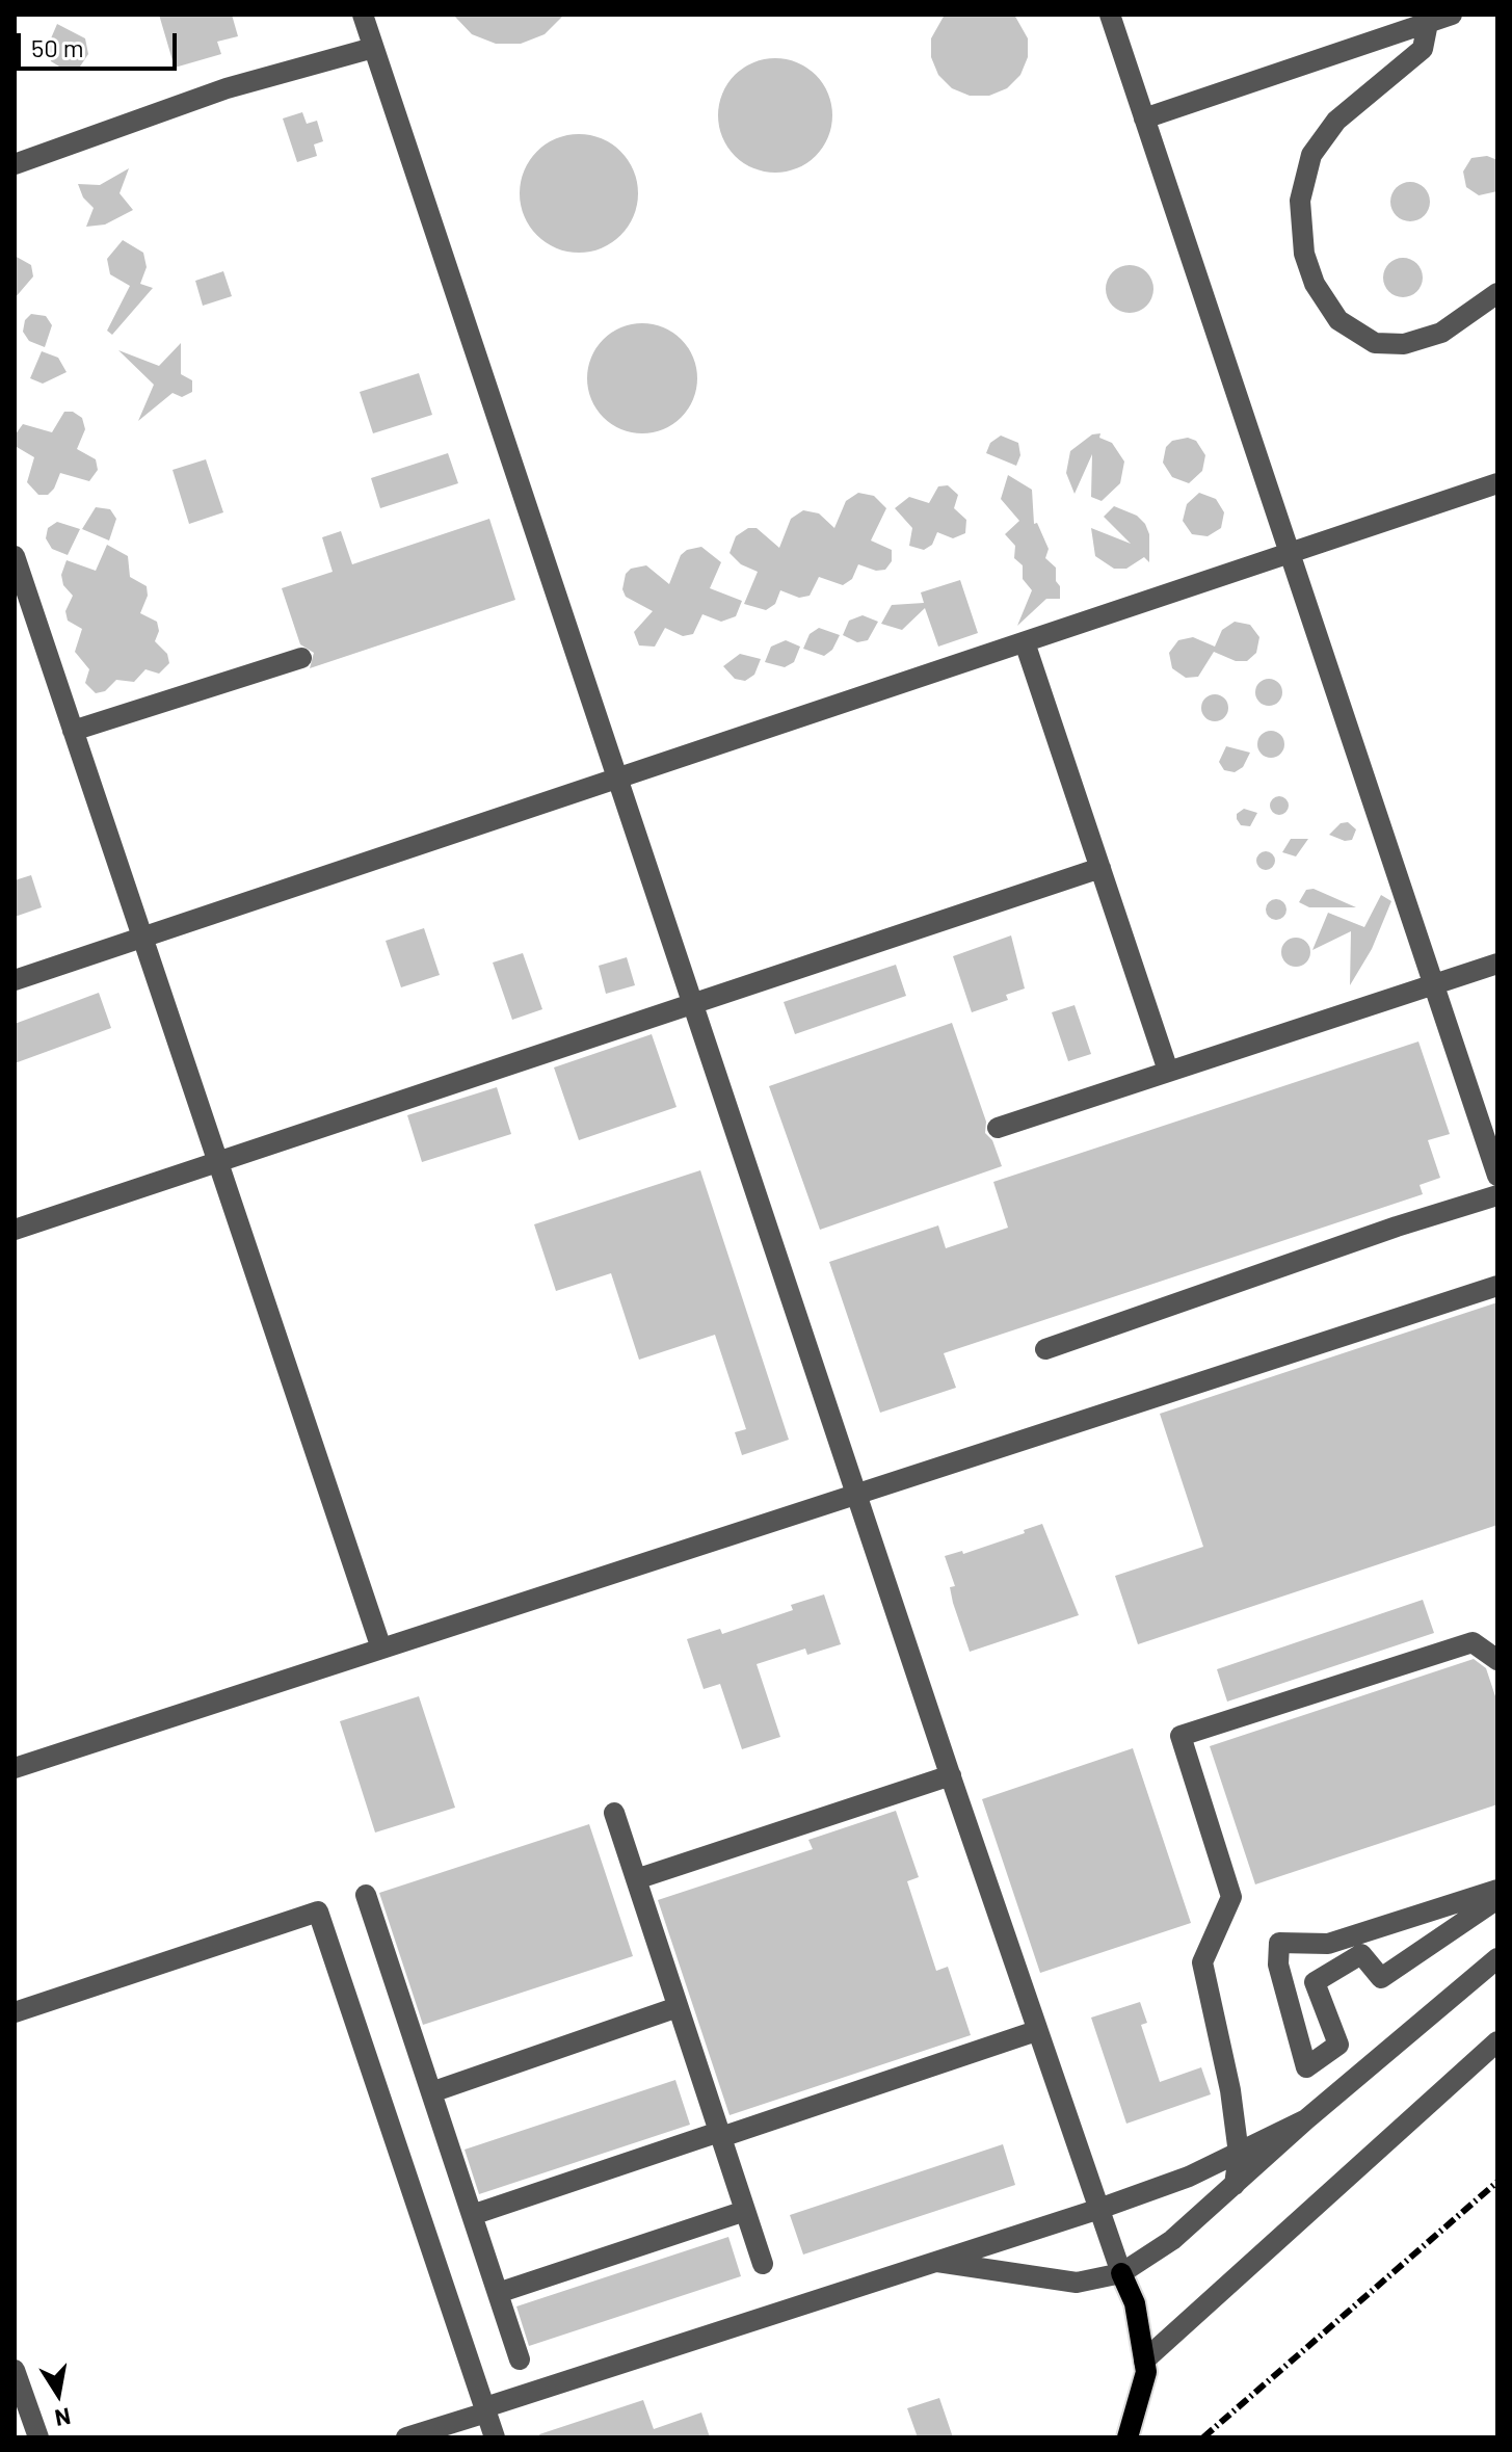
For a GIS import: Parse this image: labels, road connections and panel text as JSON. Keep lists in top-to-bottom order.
{
  "scale_bar": "50 m",
  "north": "bottom"
}
